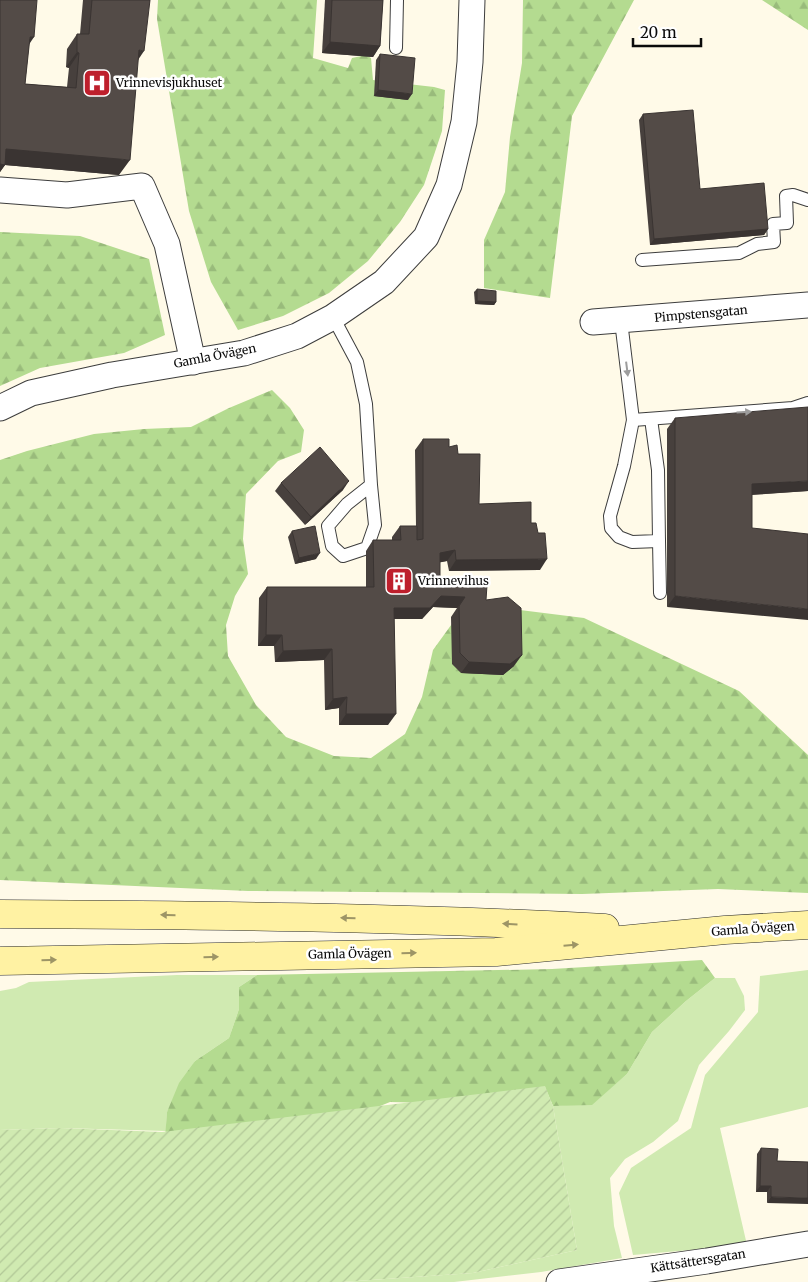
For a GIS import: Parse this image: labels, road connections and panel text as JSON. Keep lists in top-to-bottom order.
{
  "streets": {
    "main road": ["Gamla Övägen"],
    "street": ["Pimpstensgatan", "Kättsättersgatan"]
  },
  "places": {
    "hospital": ["Vrinnevisjukhuset"],
    "building": ["Vrinnevihus"]
  },
  "scale_bar": "20 m"
}
